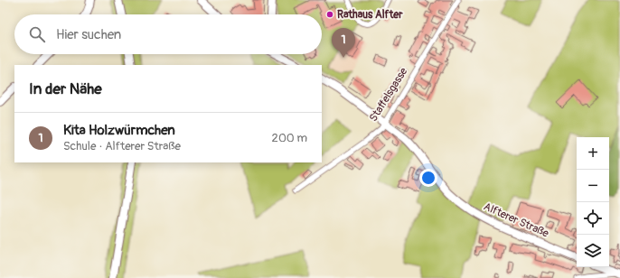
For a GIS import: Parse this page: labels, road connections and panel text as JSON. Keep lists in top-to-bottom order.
{
  "streets": {
    "street": ["Staffelsgasse", "Alfterer Straße"]
  },
  "crossings": [
    ["Staffelsgasse", "Alfterer Straße"]
  ],
  "places": ["Rathaus Alfter"],
  "page": {
    "search": "Hier suchen",
    "pins": "1",
    "heading": "In der Nähe",
    "list": [
      {
        "mark": "1",
        "name": "Kita Holzwürmchen",
        "note": "Schule · Alfterer Straße",
        "value": "200 m"
      }
    ],
    "map_buttons": ["+", "−"]
  }
}
